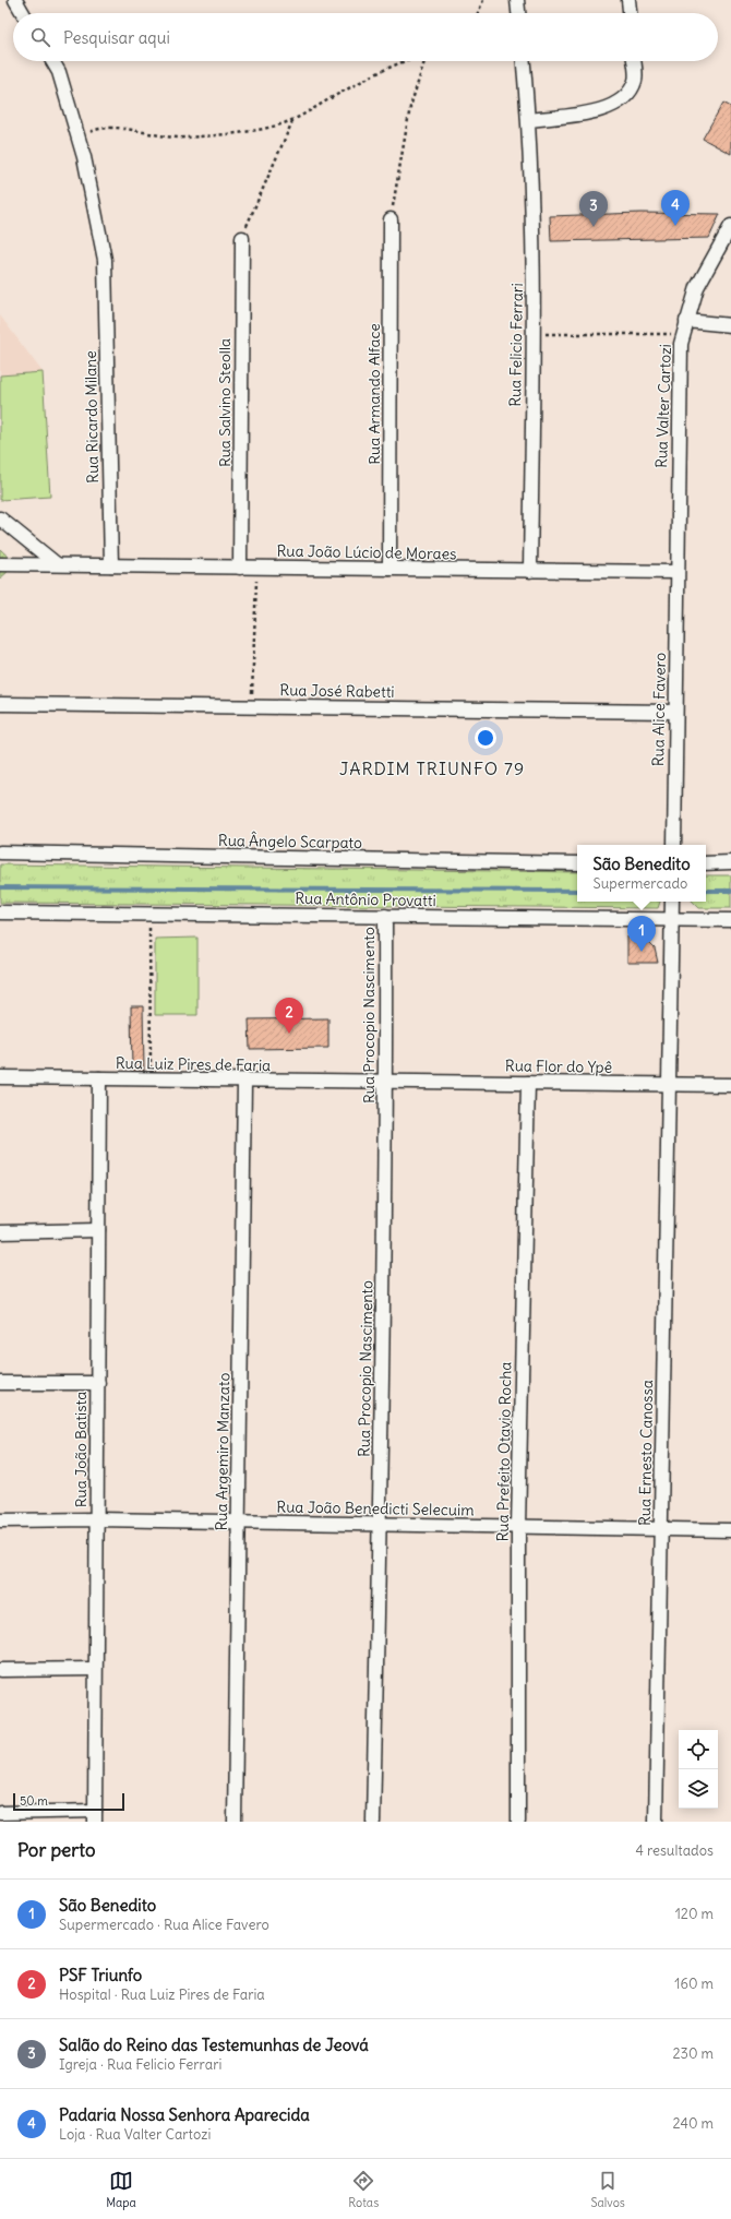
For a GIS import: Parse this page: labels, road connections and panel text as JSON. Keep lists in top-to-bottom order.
{
  "streets": {
    "street": [
      "Rua Felicio Ferrari",
      "Rua Armando Alface",
      "Rua Salvino Steolla",
      "Rua Valter Cartozi",
      "Rua Ricardo Milane",
      "Rua João Lúcio de Moraes",
      "Rua José Rabetti",
      "Rua Alice Favero",
      "Rua Ângelo Scarpato",
      "Rua Antônio Provatti",
      "Rua Procopio Nascimento",
      "Rua Luiz Pires de Faria",
      "Rua Flor do Ypê",
      "Rua João Batista",
      "Rua Argemiro Manzato",
      "Rua Prefeito Otavio Rocha",
      "Rua Ernesto Canossa",
      "Rua João Benedicti Selecuim"
    ]
  },
  "crossings": [
    ["Rua Felicio Ferrari", "Rua João Lúcio de Moraes"],
    ["Rua Armando Alface", "Rua João Lúcio de Moraes"],
    ["Rua Salvino Steolla", "Rua João Lúcio de Moraes"],
    ["Rua Valter Cartozi", "Rua João Lúcio de Moraes"],
    ["Rua Valter Cartozi", "Rua Alice Favero"],
    ["Rua Ricardo Milane", "Rua João Lúcio de Moraes"],
    ["Rua João Lúcio de Moraes", "Rua Alice Favero"],
    ["Rua José Rabetti", "Rua Alice Favero"],
    ["Rua Antônio Provatti", "Rua Procopio Nascimento"],
    ["Rua Procopio Nascimento", "Rua Luiz Pires de Faria"],
    ["Rua Procopio Nascimento", "Rua Flor do Ypê"],
    ["Rua Procopio Nascimento", "Rua João Benedicti Selecuim"],
    ["Rua Luiz Pires de Faria", "Rua Flor do Ypê"],
    ["Rua Luiz Pires de Faria", "Rua João Batista"],
    ["Rua Luiz Pires de Faria", "Rua Argemiro Manzato"],
    ["Rua Flor do Ypê", "Rua Prefeito Otavio Rocha"],
    ["Rua Flor do Ypê", "Rua Ernesto Canossa"],
    ["Rua João Batista", "Rua João Benedicti Selecuim"],
    ["Rua Argemiro Manzato", "Rua João Benedicti Selecuim"],
    ["Rua Prefeito Otavio Rocha", "Rua João Benedicti Selecuim"],
    ["Rua Ernesto Canossa", "Rua João Benedicti Selecuim"]
  ],
  "districts": ["JARDIM TRIUNFO 79"],
  "scale_bar": "50 m",
  "page": {
    "search": "Pesquisar aqui",
    "pins": [
      "4",
      "3",
      "1",
      "2"
    ],
    "popup": ["São Benedito", "Supermercado"],
    "scale": "50 m",
    "heading": ["Por perto", "4 resultados"],
    "list": [
      {
        "mark": "1",
        "name": "São Benedito",
        "note": "Supermercado · Rua Alice Favero",
        "value": "120 m"
      },
      {
        "mark": "2",
        "name": "PSF Triunfo",
        "note": "Hospital · Rua Luiz Pires de Faria",
        "value": "160 m"
      },
      {
        "mark": "3",
        "name": "Salão do Reino das Testemunhas de Jeová",
        "note": "Igreja · Rua Felicio Ferrari",
        "value": "230 m"
      },
      {
        "mark": "4",
        "name": "Padaria Nossa Senhora Aparecida",
        "note": "Loja · Rua Valter Cartozi",
        "value": "240 m"
      }
    ],
    "nav": ["Mapa", "Rotas", "Salvos"]
  }
}
